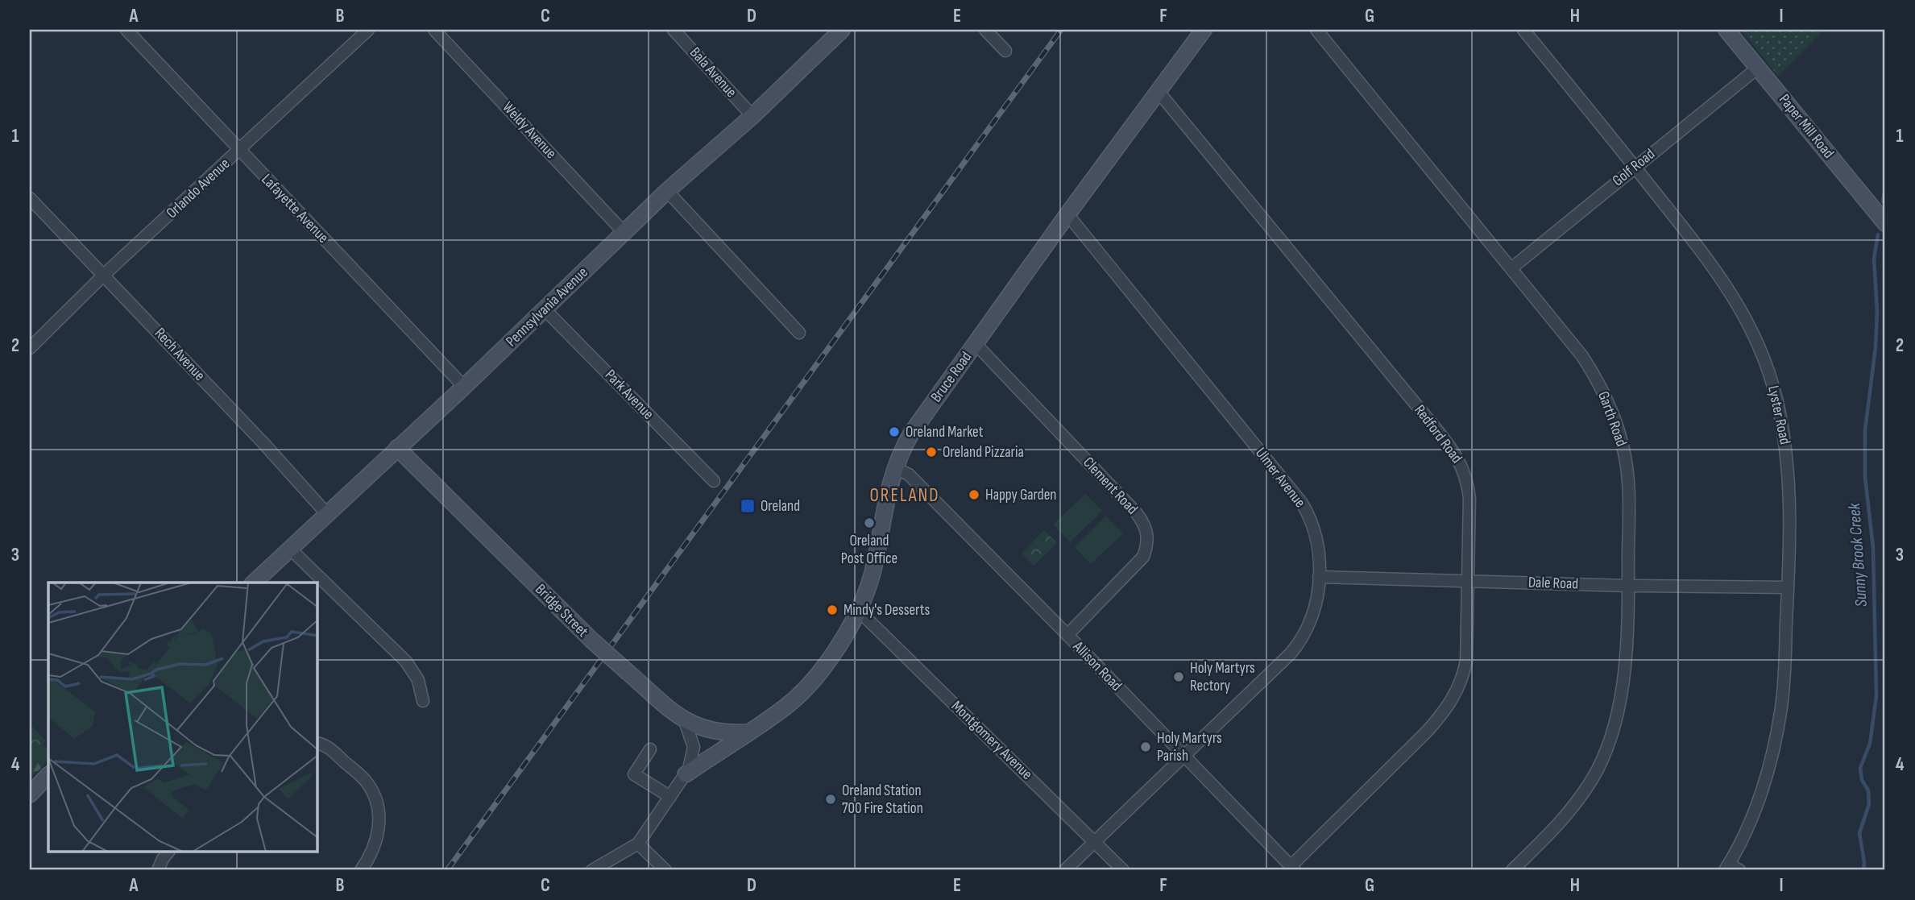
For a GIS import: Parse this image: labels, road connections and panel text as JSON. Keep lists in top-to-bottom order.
{
  "streets": {
    "street": [
      "Bala Avenue",
      "Paper Mill Road",
      "Weldy Avenue",
      "Golf Road",
      "Orlando Avenue",
      "Lafayette Avenue",
      "Pennsylvania Avenue",
      "Rech Avenue",
      "Bruce Road",
      "Park Avenue",
      "Lyster Road",
      "Garth Road",
      "Redford Road",
      "Ulmer Avenue",
      "Clement Road",
      "Dale Road",
      "Bridge Street",
      "Allison Road",
      "Montgomery Avenue"
    ]
  },
  "crossings": [
    ["Bala Avenue", "Pennsylvania Avenue"],
    ["Paper Mill Road", "Golf Road"],
    ["Weldy Avenue", "Pennsylvania Avenue"],
    ["Golf Road", "Lyster Road"],
    ["Golf Road", "Garth Road"],
    ["Orlando Avenue", "Lafayette Avenue"],
    ["Orlando Avenue", "Rech Avenue"],
    ["Lafayette Avenue", "Pennsylvania Avenue"],
    ["Pennsylvania Avenue", "Rech Avenue"],
    ["Pennsylvania Avenue", "Park Avenue"],
    ["Pennsylvania Avenue", "Bridge Street"],
    ["Bruce Road", "Redford Road"],
    ["Bruce Road", "Ulmer Avenue"],
    ["Bruce Road", "Clement Road"],
    ["Bruce Road", "Bridge Street"],
    ["Bruce Road", "Allison Road"],
    ["Bruce Road", "Montgomery Avenue"],
    ["Lyster Road", "Dale Road"],
    ["Garth Road", "Dale Road"],
    ["Redford Road", "Dale Road"],
    ["Redford Road", "Allison Road"],
    ["Ulmer Avenue", "Dale Road"],
    ["Ulmer Avenue", "Allison Road"],
    ["Ulmer Avenue", "Montgomery Avenue"],
    ["Clement Road", "Allison Road"]
  ],
  "districts": ["ORELAND"],
  "water": ["Sunny Brook Creek"],
  "places": {
    "other": [
      "Oreland Market",
      "Oreland Pizzaria",
      "Happy Garden",
      "Oreland Post Office",
      "Mindy's Desserts",
      "Holy Martyrs Rectory",
      "Holy Martyrs Parish",
      "Oreland Station 700 Fire Station"
    ],
    "transit": ["Oreland"]
  },
  "grid": {
    "columns": [
      "A",
      "B",
      "C",
      "D",
      "E",
      "F",
      "G",
      "H",
      "I"
    ],
    "rows": [
      "1",
      "2",
      "3",
      "4"
    ]
  }
}
